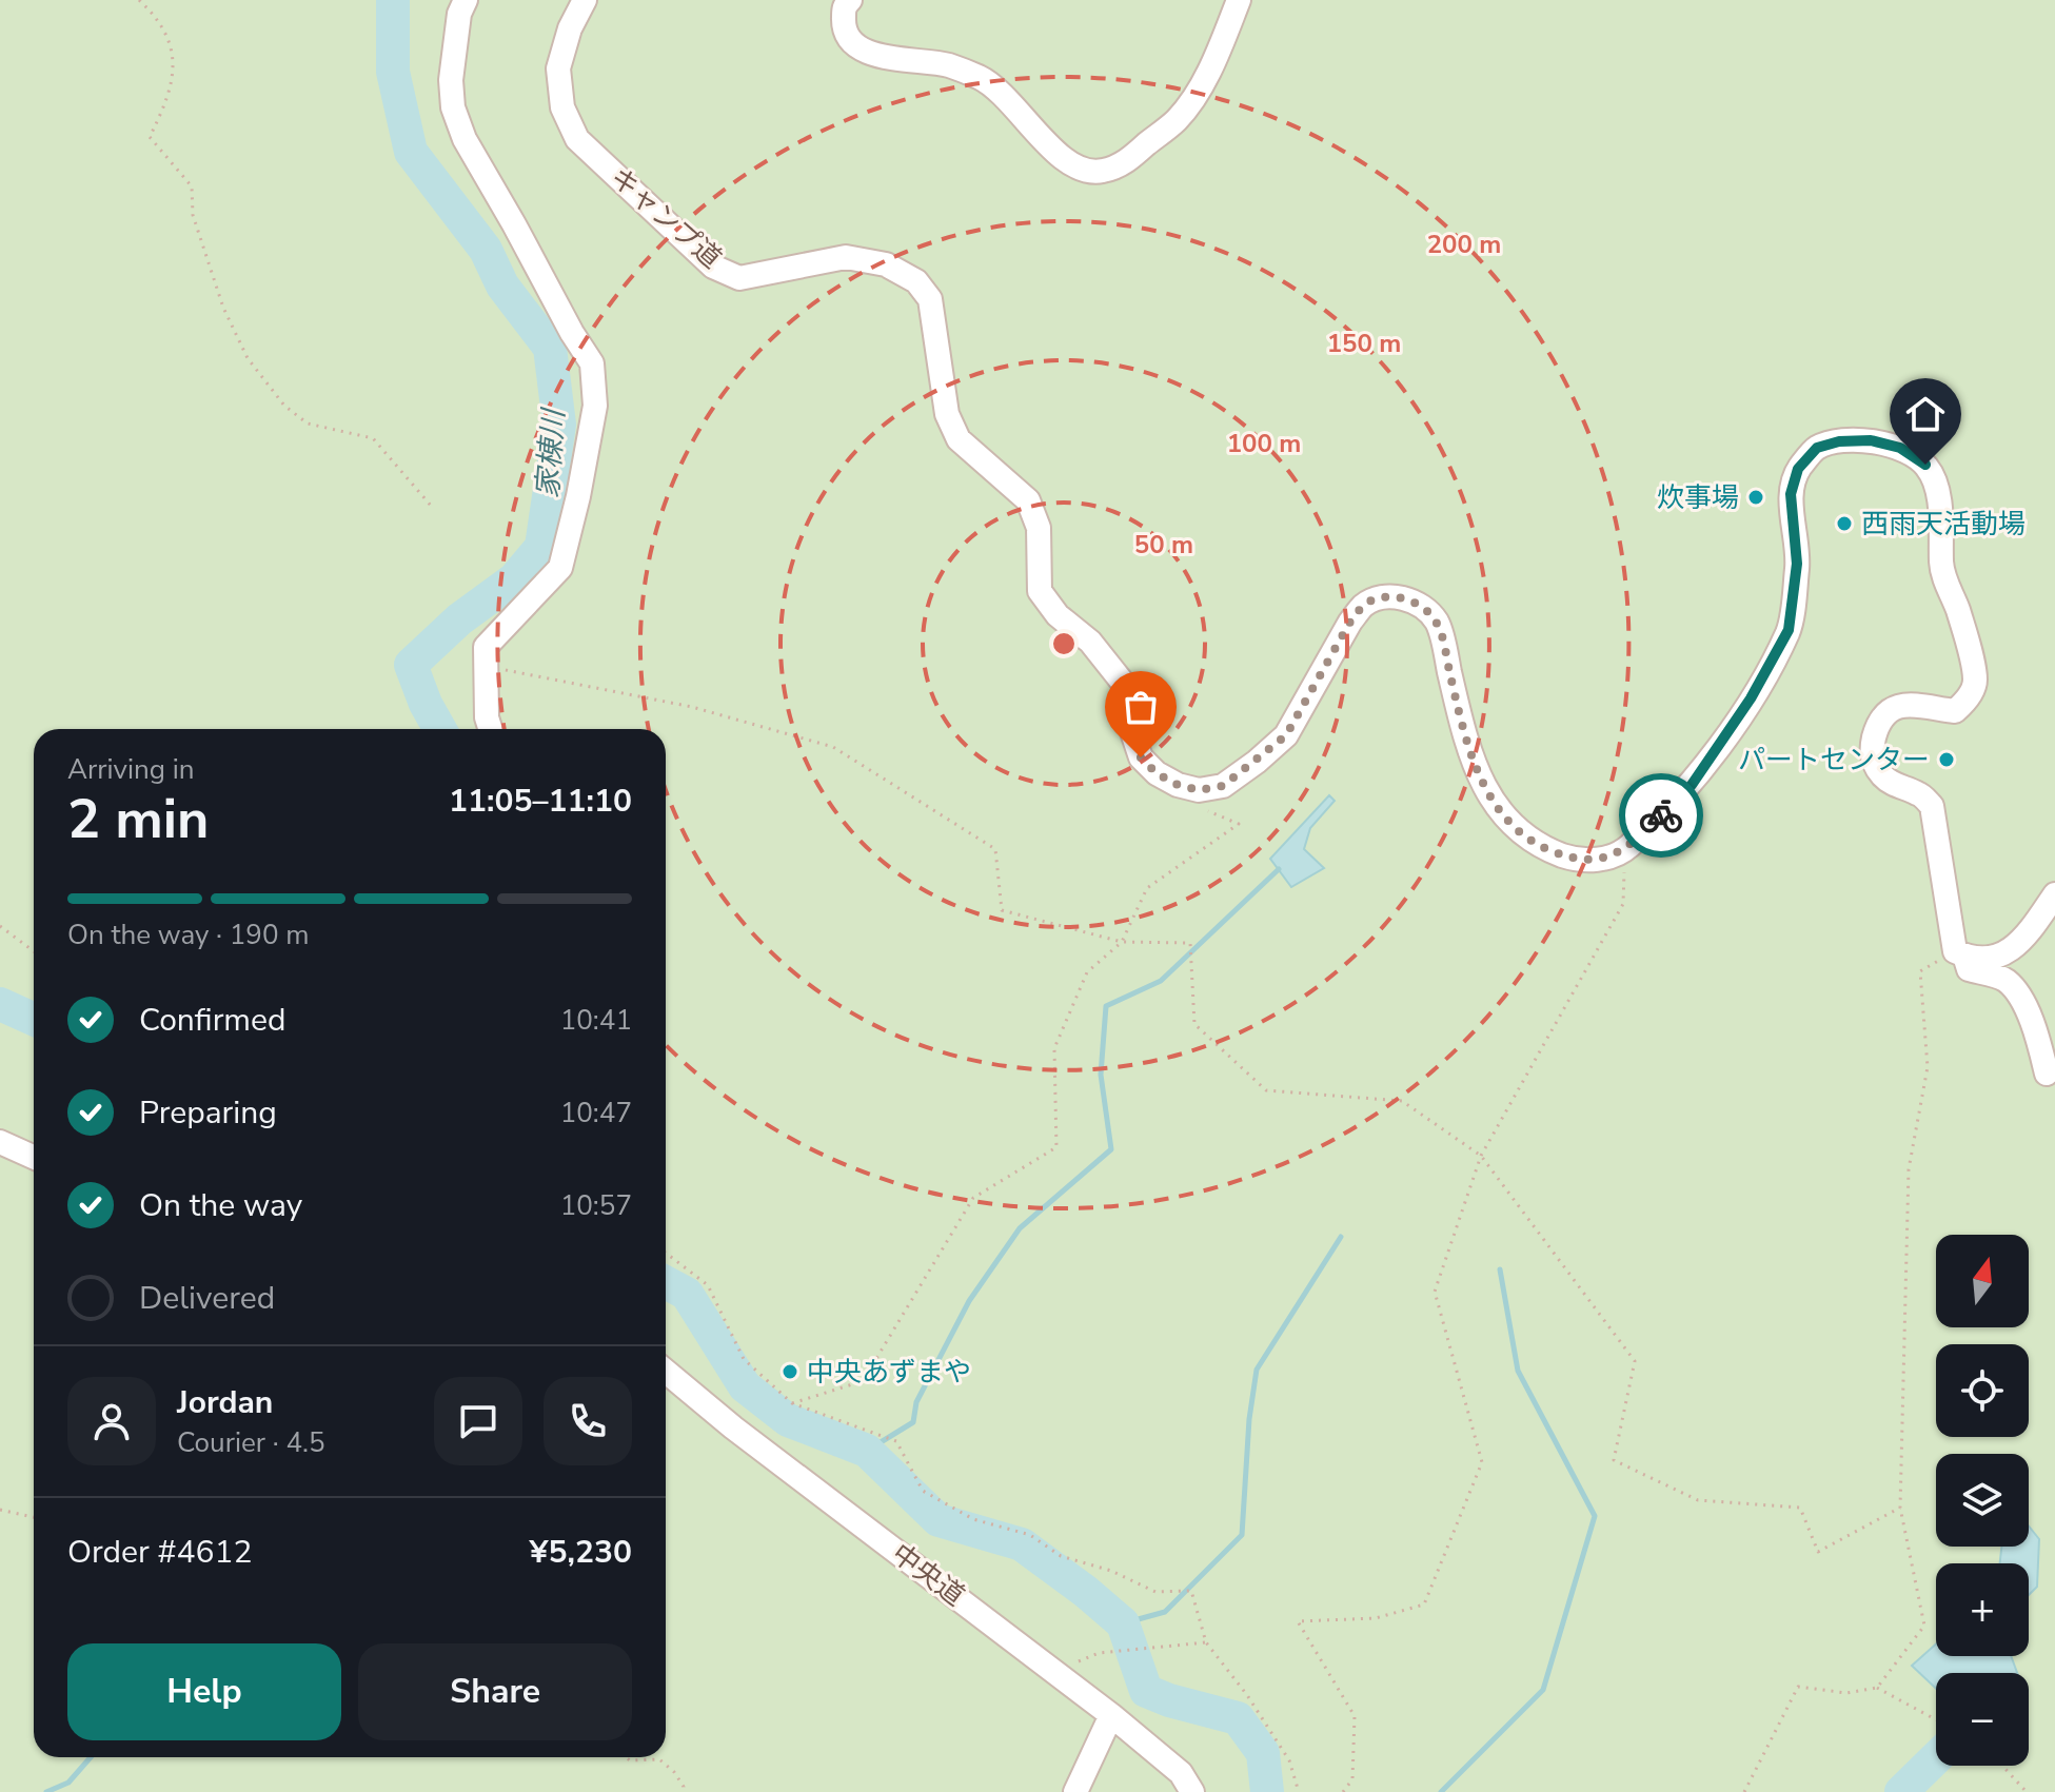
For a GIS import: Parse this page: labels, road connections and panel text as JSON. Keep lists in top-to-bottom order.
{
  "streets": {
    "street": ["キャンプ道", "中央道"]
  },
  "water": ["家棟川"],
  "places": [
    "炊事場",
    "西雨天活動場",
    "パートセンター",
    "中央あずまや"
  ],
  "north": "top",
  "page": {
    "heading": ["2 min", "Arriving in", "11:05–11:10"],
    "panel": [
      "Jordan",
      "Courier · 4.5",
      "Order #4612",
      "¥5,230"
    ],
    "bar": "On the way · 190 m",
    "list": [
      ["Confirmed", "10:41"],
      ["Preparing", "10:47"],
      ["On the way", "10:57"],
      "Delivered"
    ],
    "map_buttons": ["+", "−"],
    "buttons": ["Help", "Share"]
  },
  "rings": [
    "200 m",
    "150 m",
    "100 m",
    "50 m"
  ]
}
